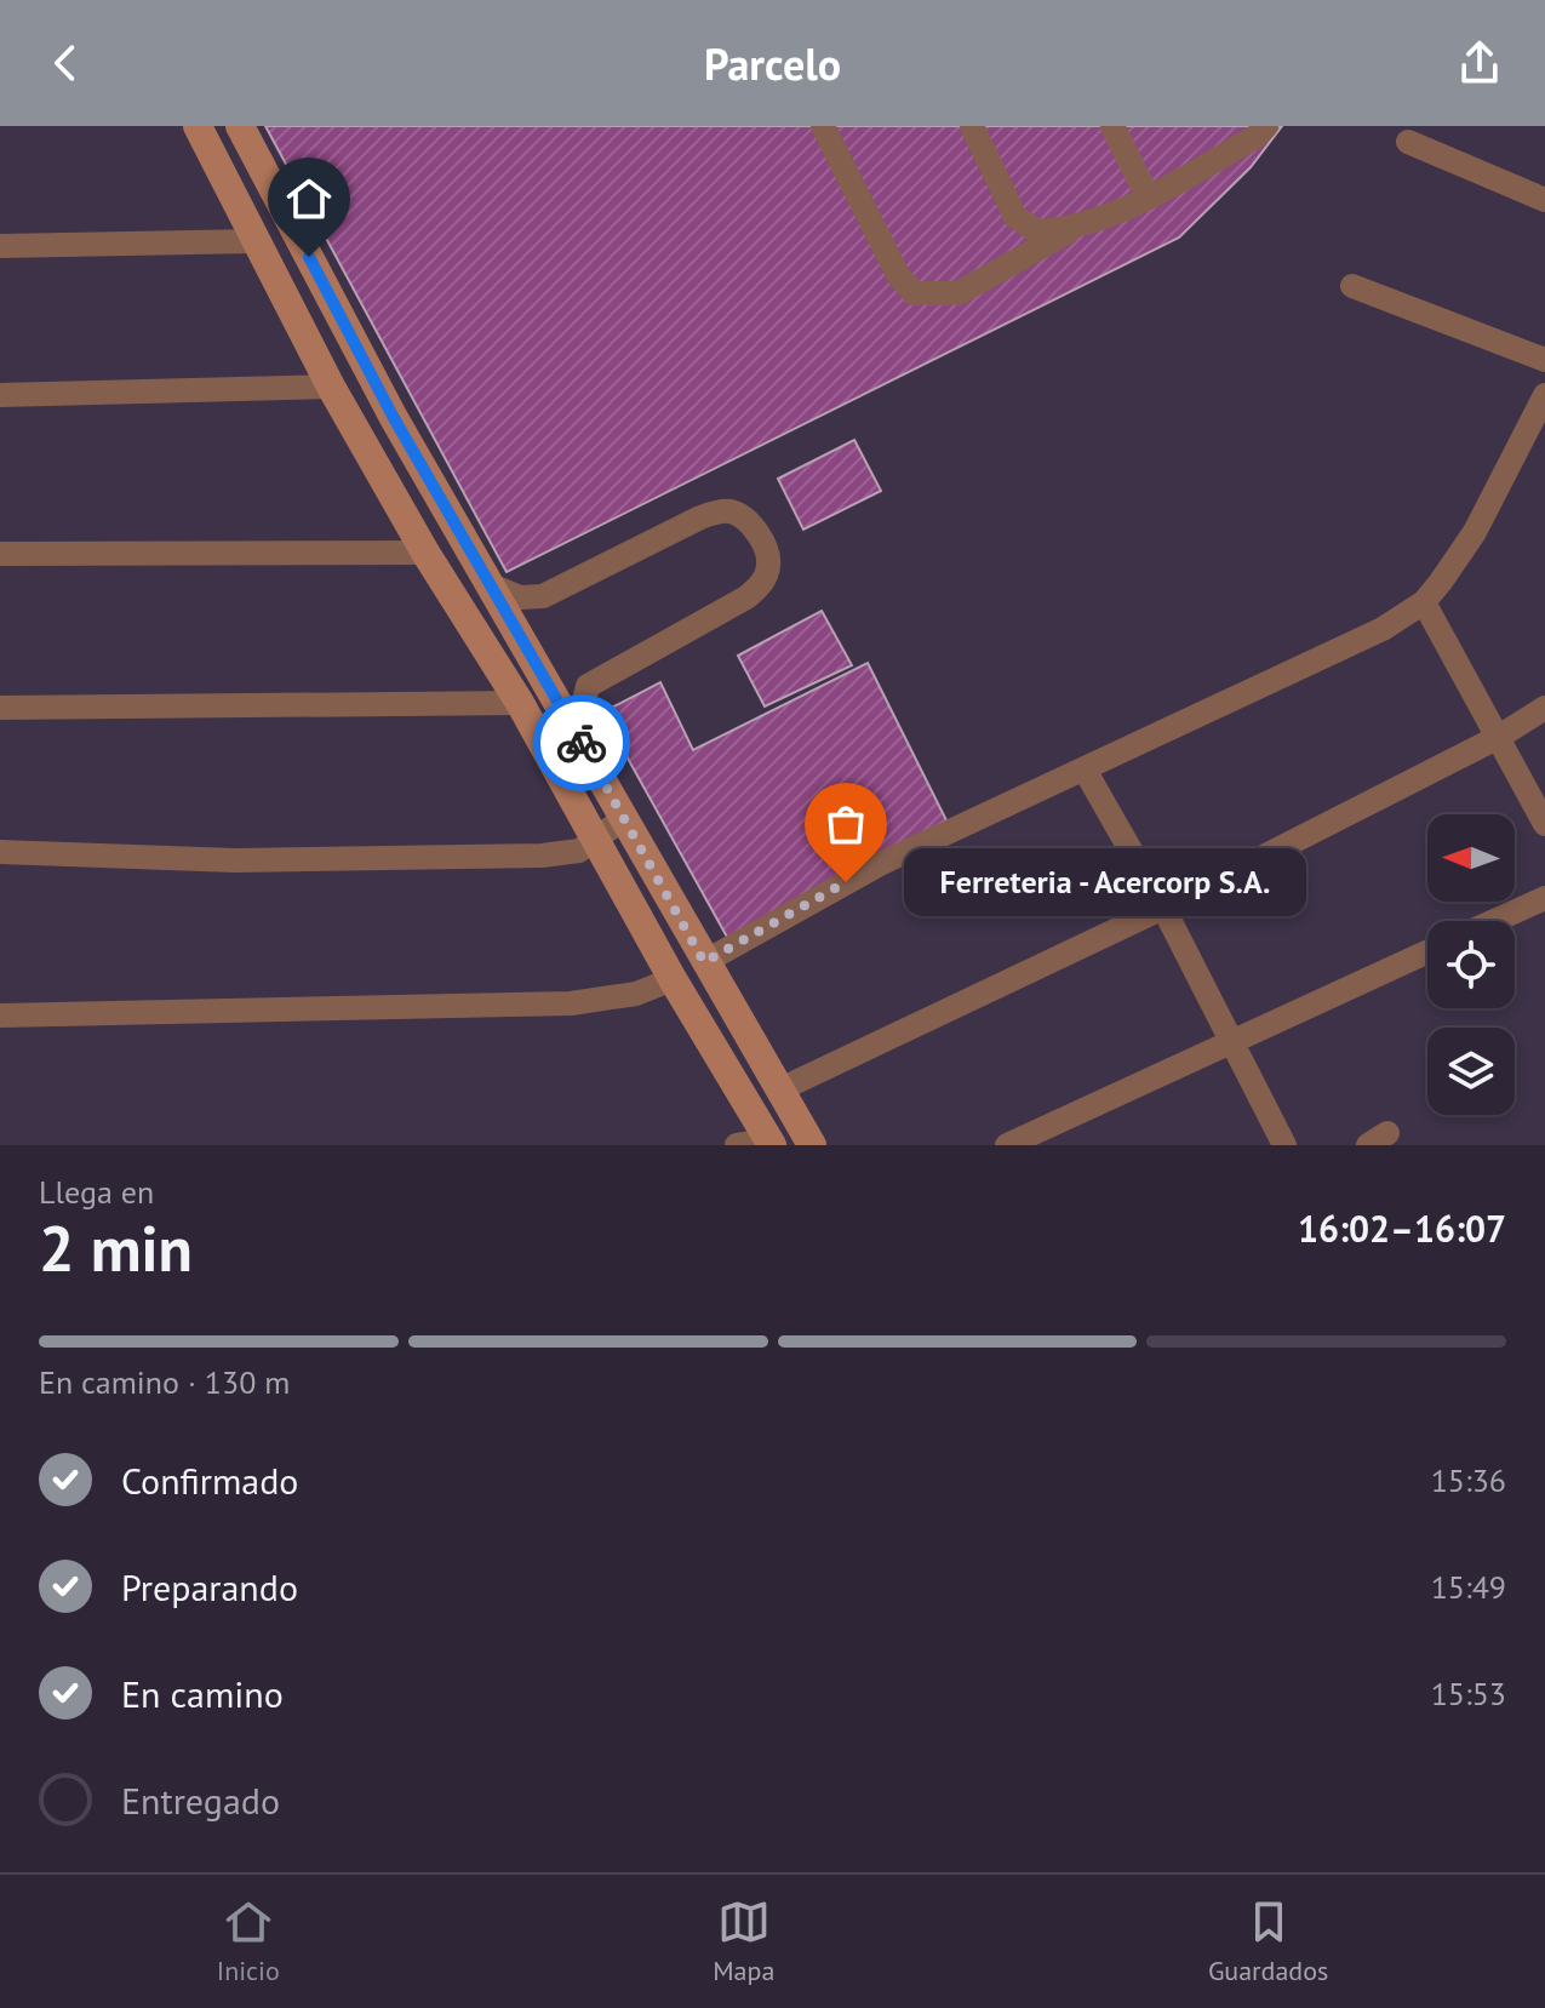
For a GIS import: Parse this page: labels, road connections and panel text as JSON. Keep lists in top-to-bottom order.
{
  "places": ["Ferreteria - Acercorp S.A."],
  "north": "left",
  "page": {
    "header": "Parcelo",
    "bubble": "Ferreteria - Acercorp S.A.",
    "heading": ["2 min", "Llega en", "16:02–16:07"],
    "bar": "En camino · 130 m",
    "list": [
      ["Confirmado", "15:36"],
      ["Preparando", "15:49"],
      ["En camino", "15:53"],
      "Entregado"
    ],
    "tabs": ["Inicio", "Mapa", "Guardados"]
  }
}
